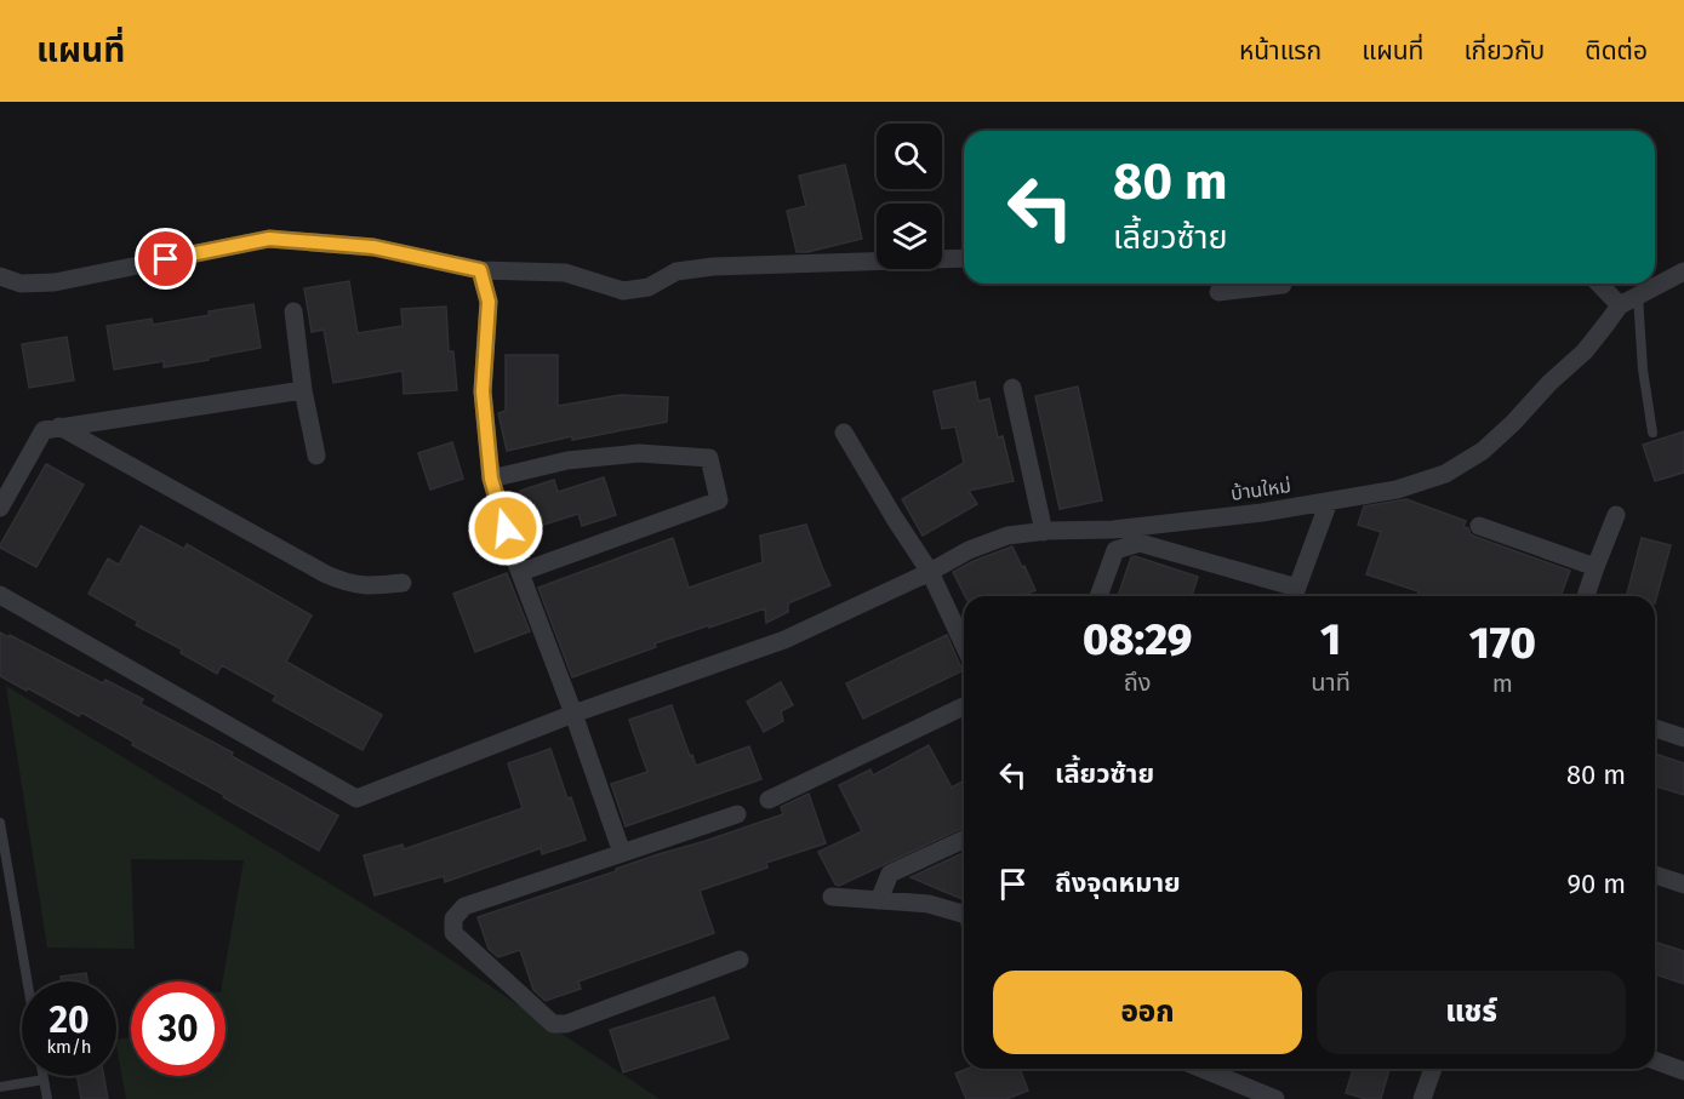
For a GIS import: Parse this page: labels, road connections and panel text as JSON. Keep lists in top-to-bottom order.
{
  "streets": {
    "street": ["บ้านใหม่"]
  },
  "page": {
    "header": "แผนที่",
    "nav": [
      "หน้าแรก",
      "แผนที่",
      "เกี่ยวกับ",
      "ติดต่อ"
    ],
    "turn": ["80 m", "เลี้ยวซ้าย"],
    "eta": [
      "08:29",
      "ถึง",
      "1",
      "นาที",
      "170",
      "m"
    ],
    "list": [
      {
        "name": "เลี้ยวซ้าย",
        "value": "80 m"
      },
      {
        "name": "ถึงจุดหมาย",
        "value": "90 m"
      }
    ],
    "buttons": ["ออก", "แชร์"],
    "speed": "20 km/h",
    "limit": "30"
  }
}
